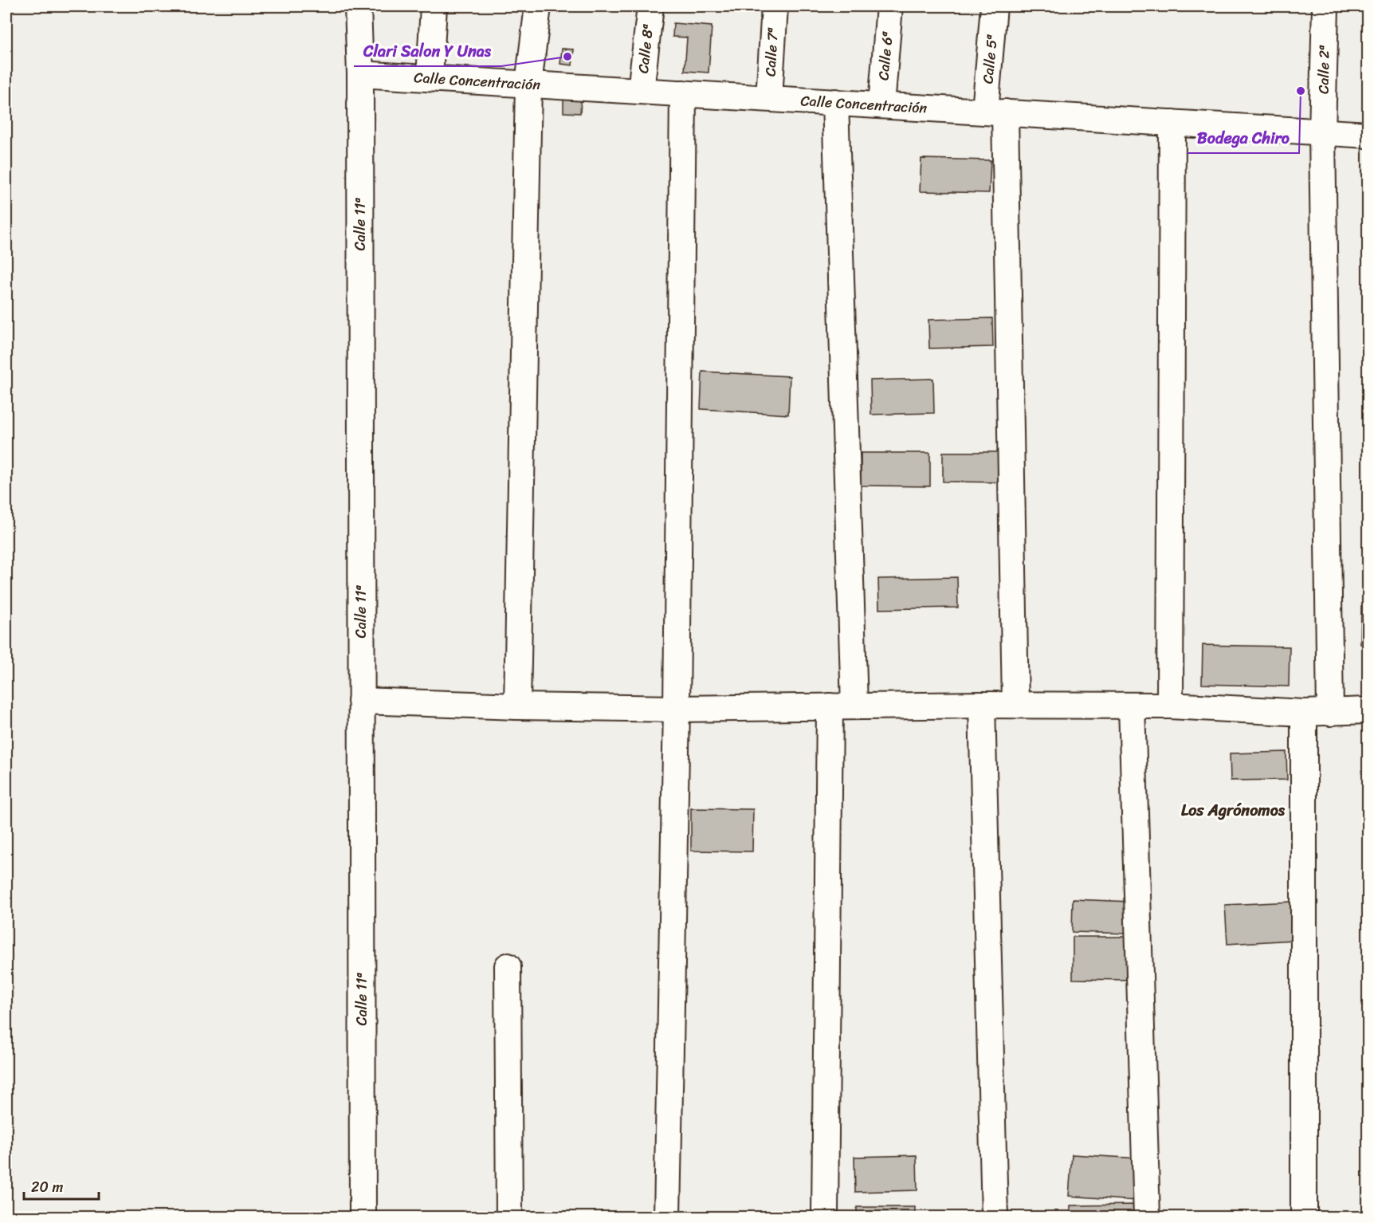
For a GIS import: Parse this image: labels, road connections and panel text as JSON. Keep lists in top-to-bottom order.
{
  "streets": {
    "street": [
      "Calle 8ª",
      "Calle 7ª",
      "Calle 6ª",
      "Calle 5ª",
      "Calle 2ª",
      "Calle Concentración",
      "Calle 11ª"
    ]
  },
  "crossings": [
    ["Calle 8ª", "Calle Concentración"],
    ["Calle 7ª", "Calle Concentración"],
    ["Calle 6ª", "Calle Concentración"],
    ["Calle 5ª", "Calle Concentración"],
    ["Calle 2ª", "Calle Concentración"],
    ["Calle Concentración", "Calle 11ª"]
  ],
  "districts": ["Los Agrónomos"],
  "places": ["Clari Salon Y Unas", "Bodega Chiro"],
  "scale_bar": "20 m"
}
